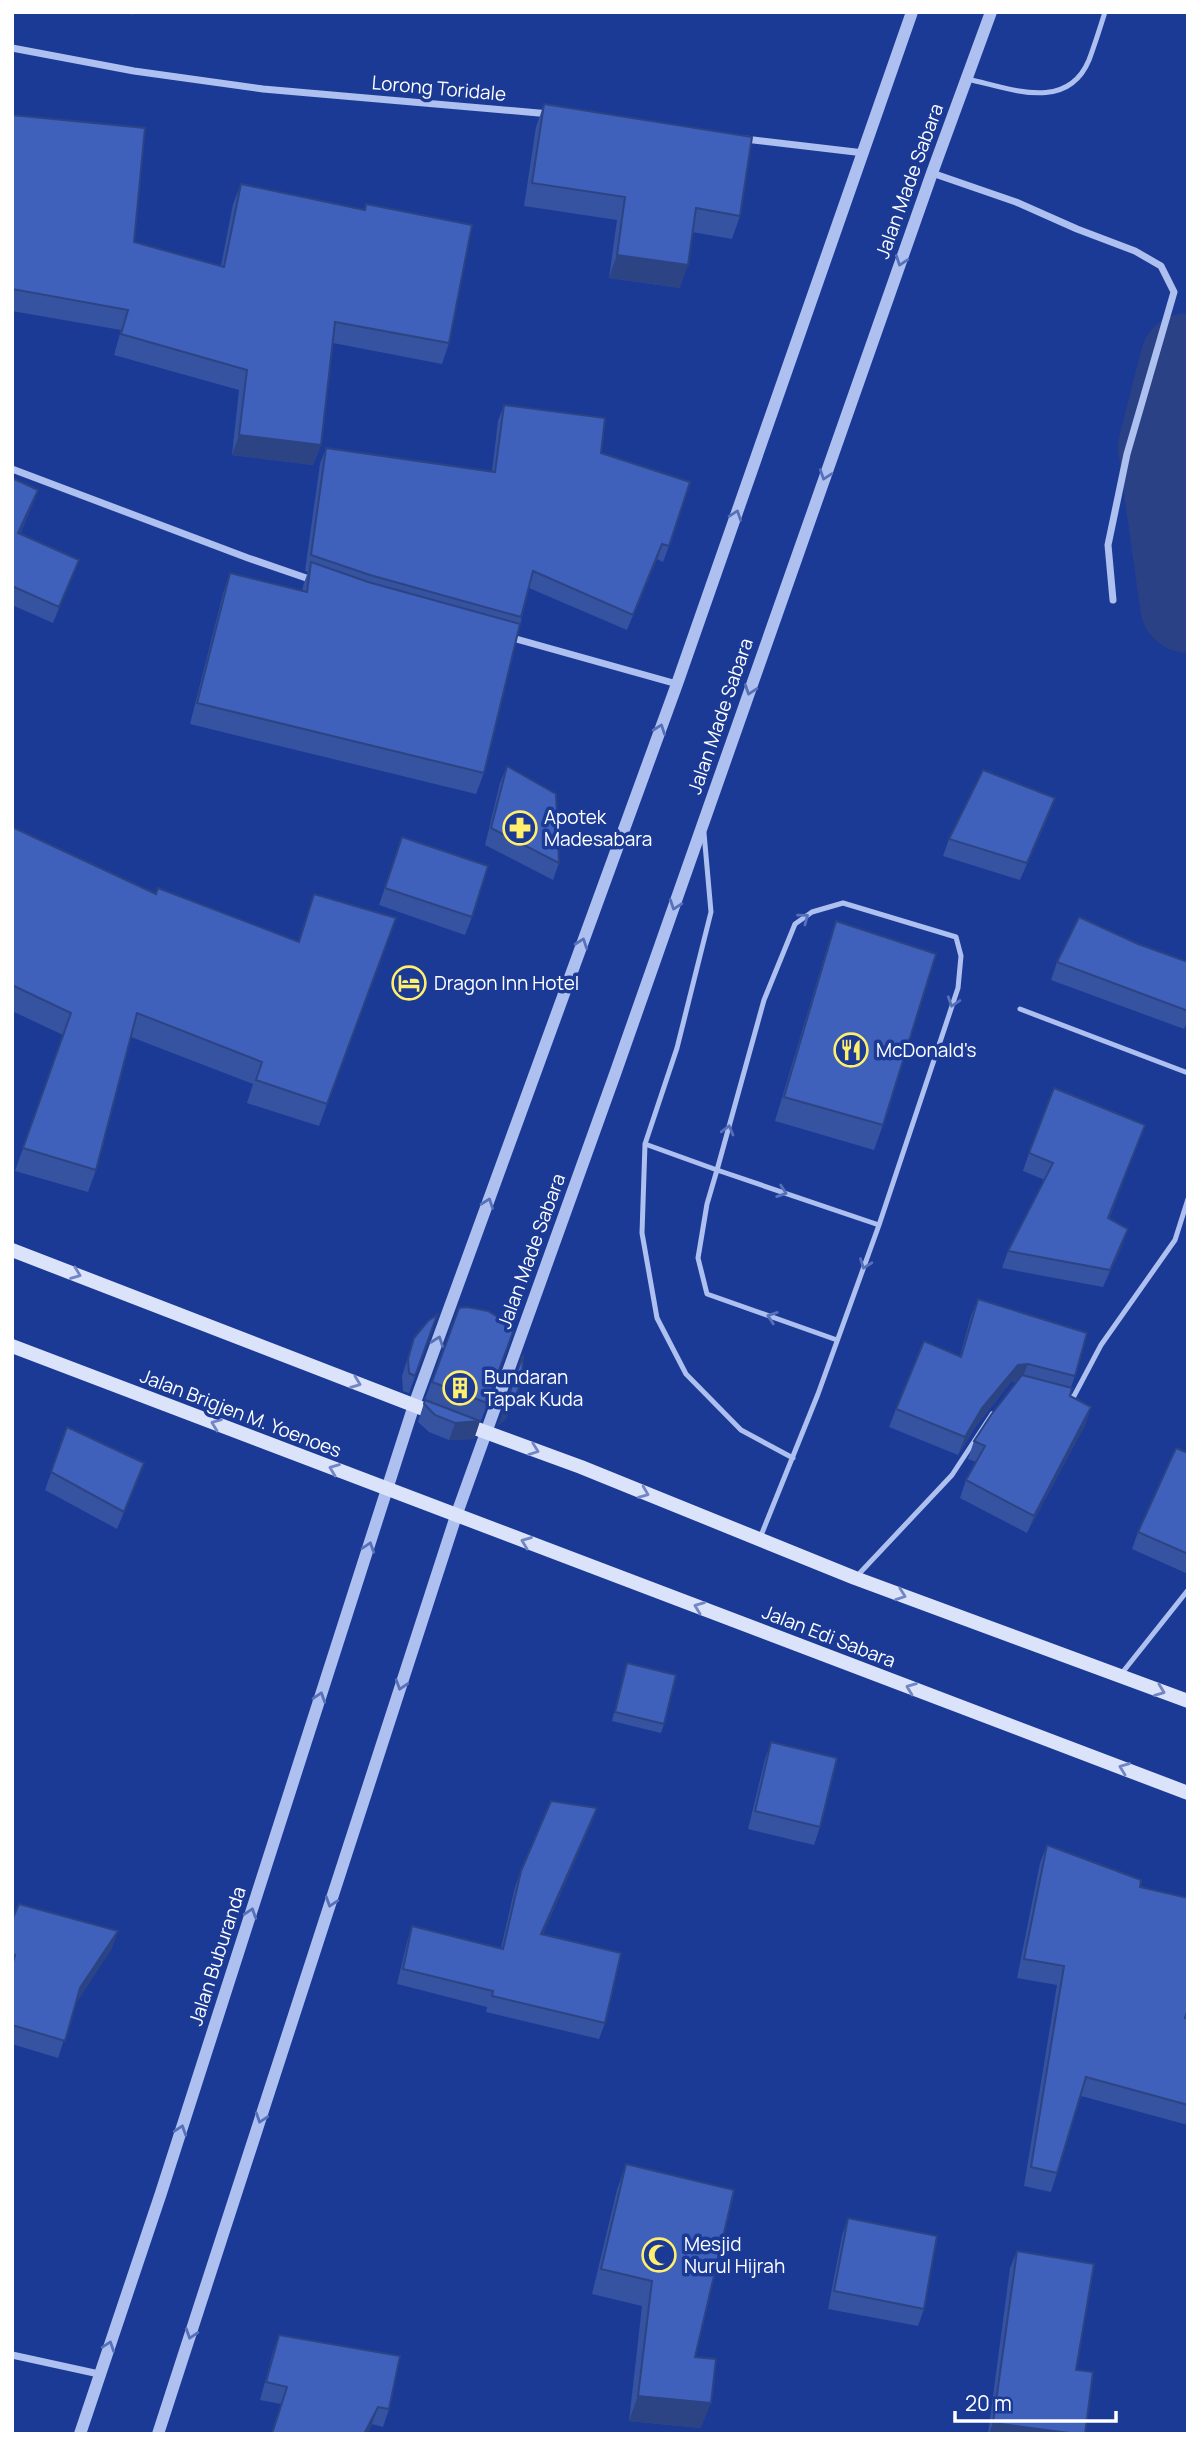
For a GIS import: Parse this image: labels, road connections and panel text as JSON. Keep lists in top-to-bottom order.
{
  "streets": {
    "main road": ["Jalan Brigjen M. Yoenoes", "Jalan Edi Sabara"],
    "street": ["Lorong Toridale", "Jalan Made Sabara", "Jalan Buburanda"]
  },
  "crossings": [
    ["Jalan Made Sabara", "Jalan Brigjen M. Yoenoes"],
    ["Jalan Made Sabara", "Jalan Edi Sabara"],
    ["Jalan Brigjen M. Yoenoes", "Jalan Edi Sabara"],
    ["Jalan Brigjen M. Yoenoes", "Jalan Buburanda"]
  ],
  "places": {
    "pharmacy": ["Apotek Madesabara"],
    "hotel": ["Dragon Inn Hotel"],
    "restaurant": ["McDonald's"],
    "building": ["Bundaran Tapak Kuda"],
    "mosque": ["Mesjid Nurul Hijrah"]
  },
  "scale_bar": "20 m"
}
